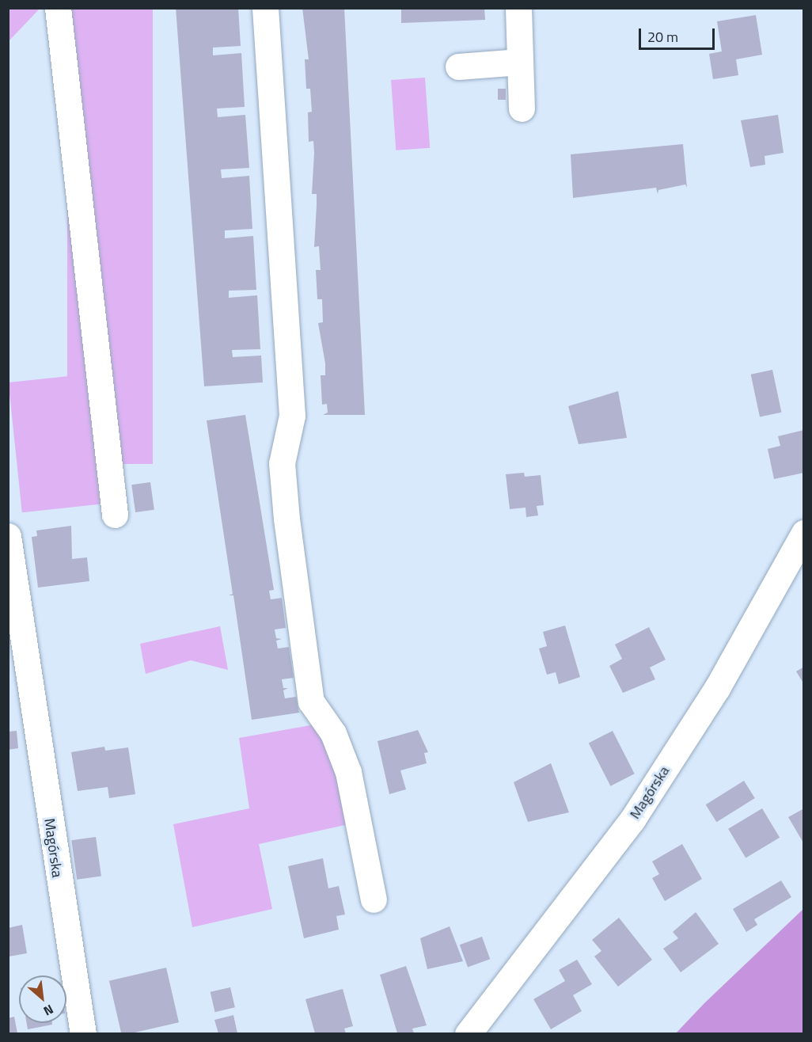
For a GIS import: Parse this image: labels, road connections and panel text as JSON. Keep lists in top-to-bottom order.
{
  "streets": {
    "street": ["Magórska"]
  },
  "scale_bar": "20 m",
  "north": "bottom right"
}
